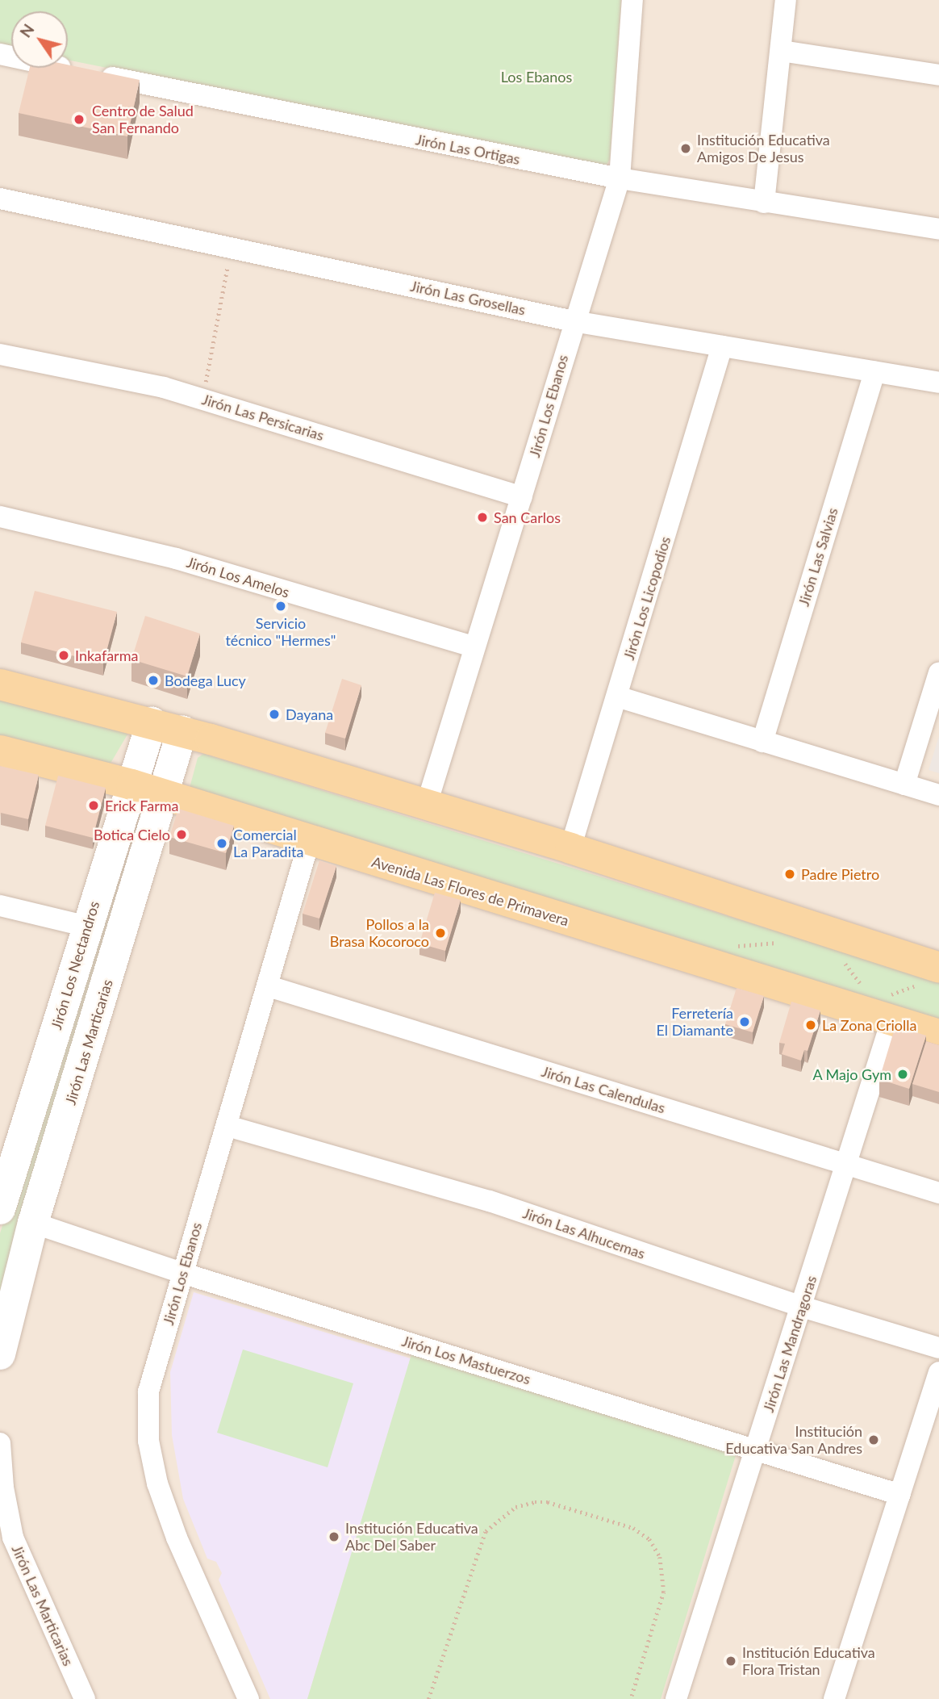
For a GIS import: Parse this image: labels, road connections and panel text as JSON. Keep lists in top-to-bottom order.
{
  "streets": {
    "main road": ["Avenida Las Flores de Primavera"],
    "street": [
      "Jirón Las Ortigas",
      "Jirón Las Grosellas",
      "Jirón Los Ebanos",
      "Jirón Las Persicarias",
      "Jirón Las Salvias",
      "Jirón Los Amelos",
      "Jirón Los Licopodios",
      "Jirón Los Nectandros",
      "Jirón Las Marticarias",
      "Jirón Las Calendulas",
      "Jirón Las Alhucemas",
      "Jirón Las Mandragoras",
      "Jirón Los Mastuerzos"
    ]
  },
  "crossings": [
    ["Jirón Las Ortigas", "Jirón Los Ebanos"],
    ["Jirón Las Grosellas", "Jirón Los Ebanos"],
    ["Jirón Las Grosellas", "Jirón Las Salvias"],
    ["Jirón Las Grosellas", "Jirón Los Licopodios"],
    ["Jirón Los Ebanos", "Jirón Las Persicarias"],
    ["Jirón Los Ebanos", "Jirón Los Amelos"],
    ["Jirón Los Ebanos", "Avenida Las Flores de Primavera"],
    ["Jirón Los Ebanos", "Jirón Las Calendulas"],
    ["Jirón Los Ebanos", "Jirón Las Alhucemas"],
    ["Jirón Los Ebanos", "Jirón Los Mastuerzos"],
    ["Avenida Las Flores de Primavera", "Jirón Los Nectandros"],
    ["Avenida Las Flores de Primavera", "Jirón Las Marticarias"],
    ["Avenida Las Flores de Primavera", "Jirón Las Mandragoras"],
    ["Jirón Las Marticarias", "Jirón Los Mastuerzos"],
    ["Jirón Las Calendulas", "Jirón Las Mandragoras"],
    ["Jirón Las Alhucemas", "Jirón Las Mandragoras"],
    ["Jirón Las Mandragoras", "Jirón Los Mastuerzos"]
  ],
  "parks": ["Los Ebanos"],
  "places": [
    "Centro de Salud San Fernando",
    "Institución Educativa Amigos De Jesus",
    "San Carlos",
    "Servicio técnico \"Hermes\"",
    "Inkafarma",
    "Bodega Lucy",
    "Dayana",
    "Erick Farma",
    "Botica Cielo",
    "Comercial La Paradita",
    "Padre Pietro",
    "Pollos a la Brasa Kocoroco",
    "Ferretería El Diamante",
    "La Zona Criolla",
    "A Majo Gym",
    "Institución Educativa San Andres",
    "Institución Educativa Abc Del Saber",
    "Institución Educativa Flora Tristan"
  ],
  "north": "top left"
}
